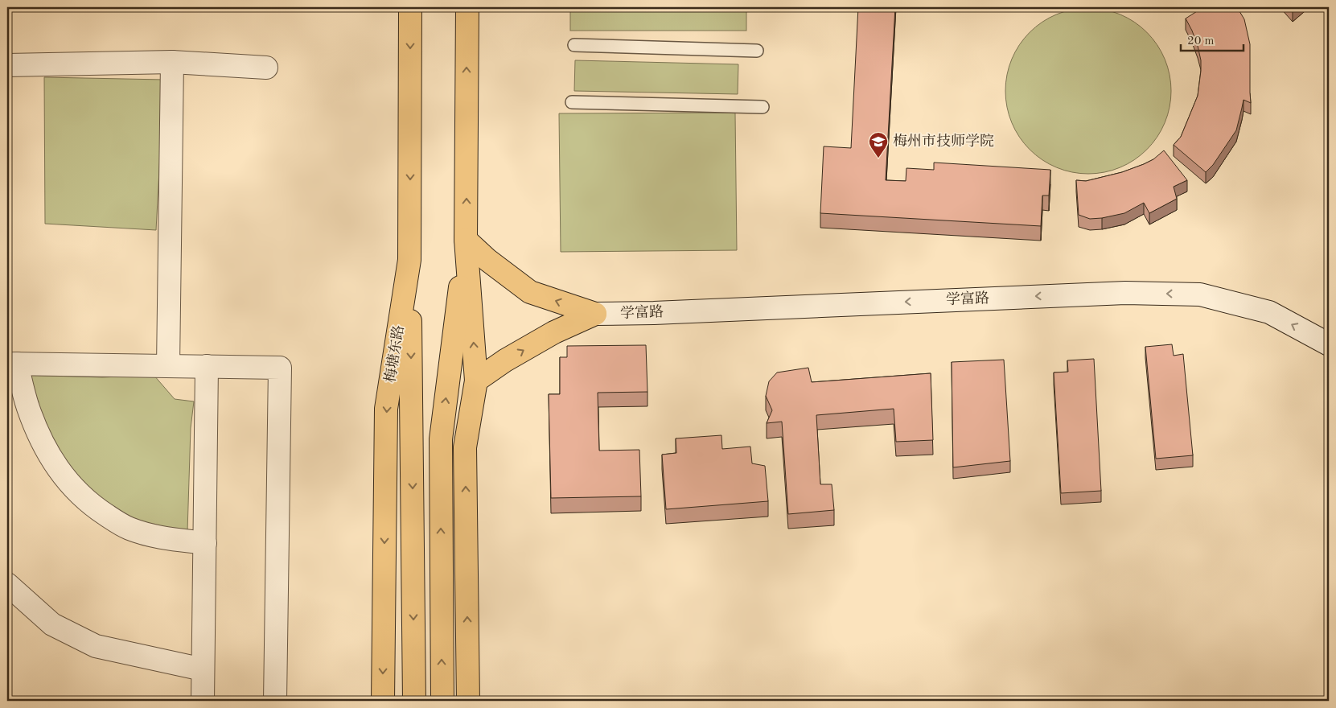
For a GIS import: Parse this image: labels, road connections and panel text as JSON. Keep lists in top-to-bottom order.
{
  "streets": {
    "main road": ["梅塘东路"],
    "street": ["学富路"]
  },
  "one_way": ["学富路"],
  "places": {
    "school or university": ["梅州市技师学院"]
  },
  "scale_bar": "20 m"
}
